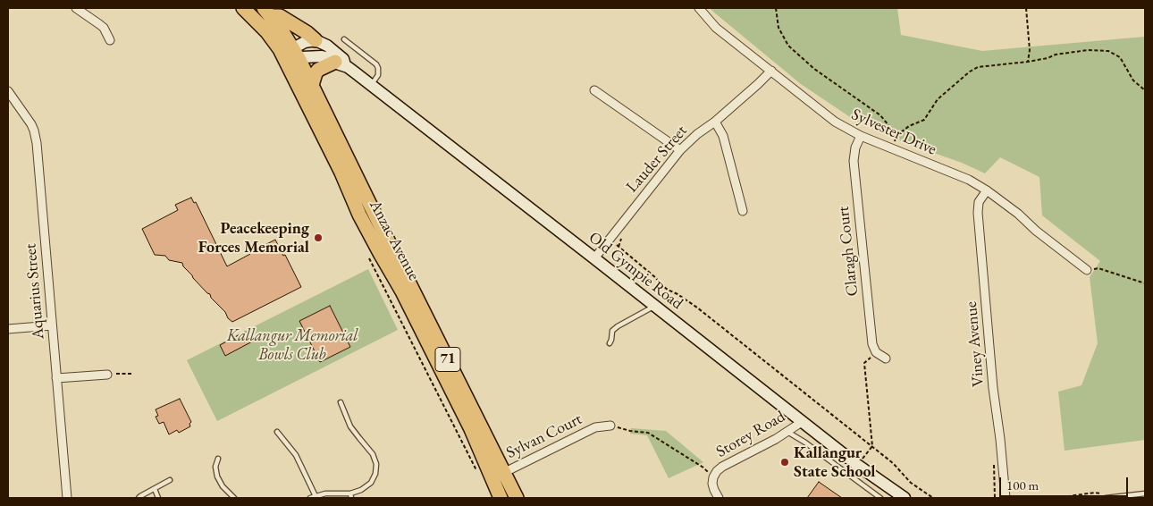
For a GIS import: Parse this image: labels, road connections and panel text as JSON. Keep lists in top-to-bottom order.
{
  "streets": {
    "highway": ["Anzac Avenue", "71"],
    "main road": ["Old Gympie Road"],
    "street": [
      "Sylvester Drive",
      "Lauder Street",
      "Claragh Court",
      "Aquarius Street",
      "Viney Avenue",
      "Storey Road",
      "Sylvan Court"
    ]
  },
  "crossings": [
    ["Sylvester Drive", "Lauder Street"],
    ["Sylvester Drive", "Claragh Court"],
    ["Sylvester Drive", "Viney Avenue"],
    ["Lauder Street", "Old Gympie Road"],
    ["Anzac Avenue", "Old Gympie Road"],
    ["Anzac Avenue", "Sylvan Court"],
    ["Old Gympie Road", "Storey Road"]
  ],
  "parks": ["Kallangur Memorial Bowls Club"],
  "places": ["Peacekeeping Forces Memorial", "Kallangur State School"],
  "scale_bar": "100 m"
}
